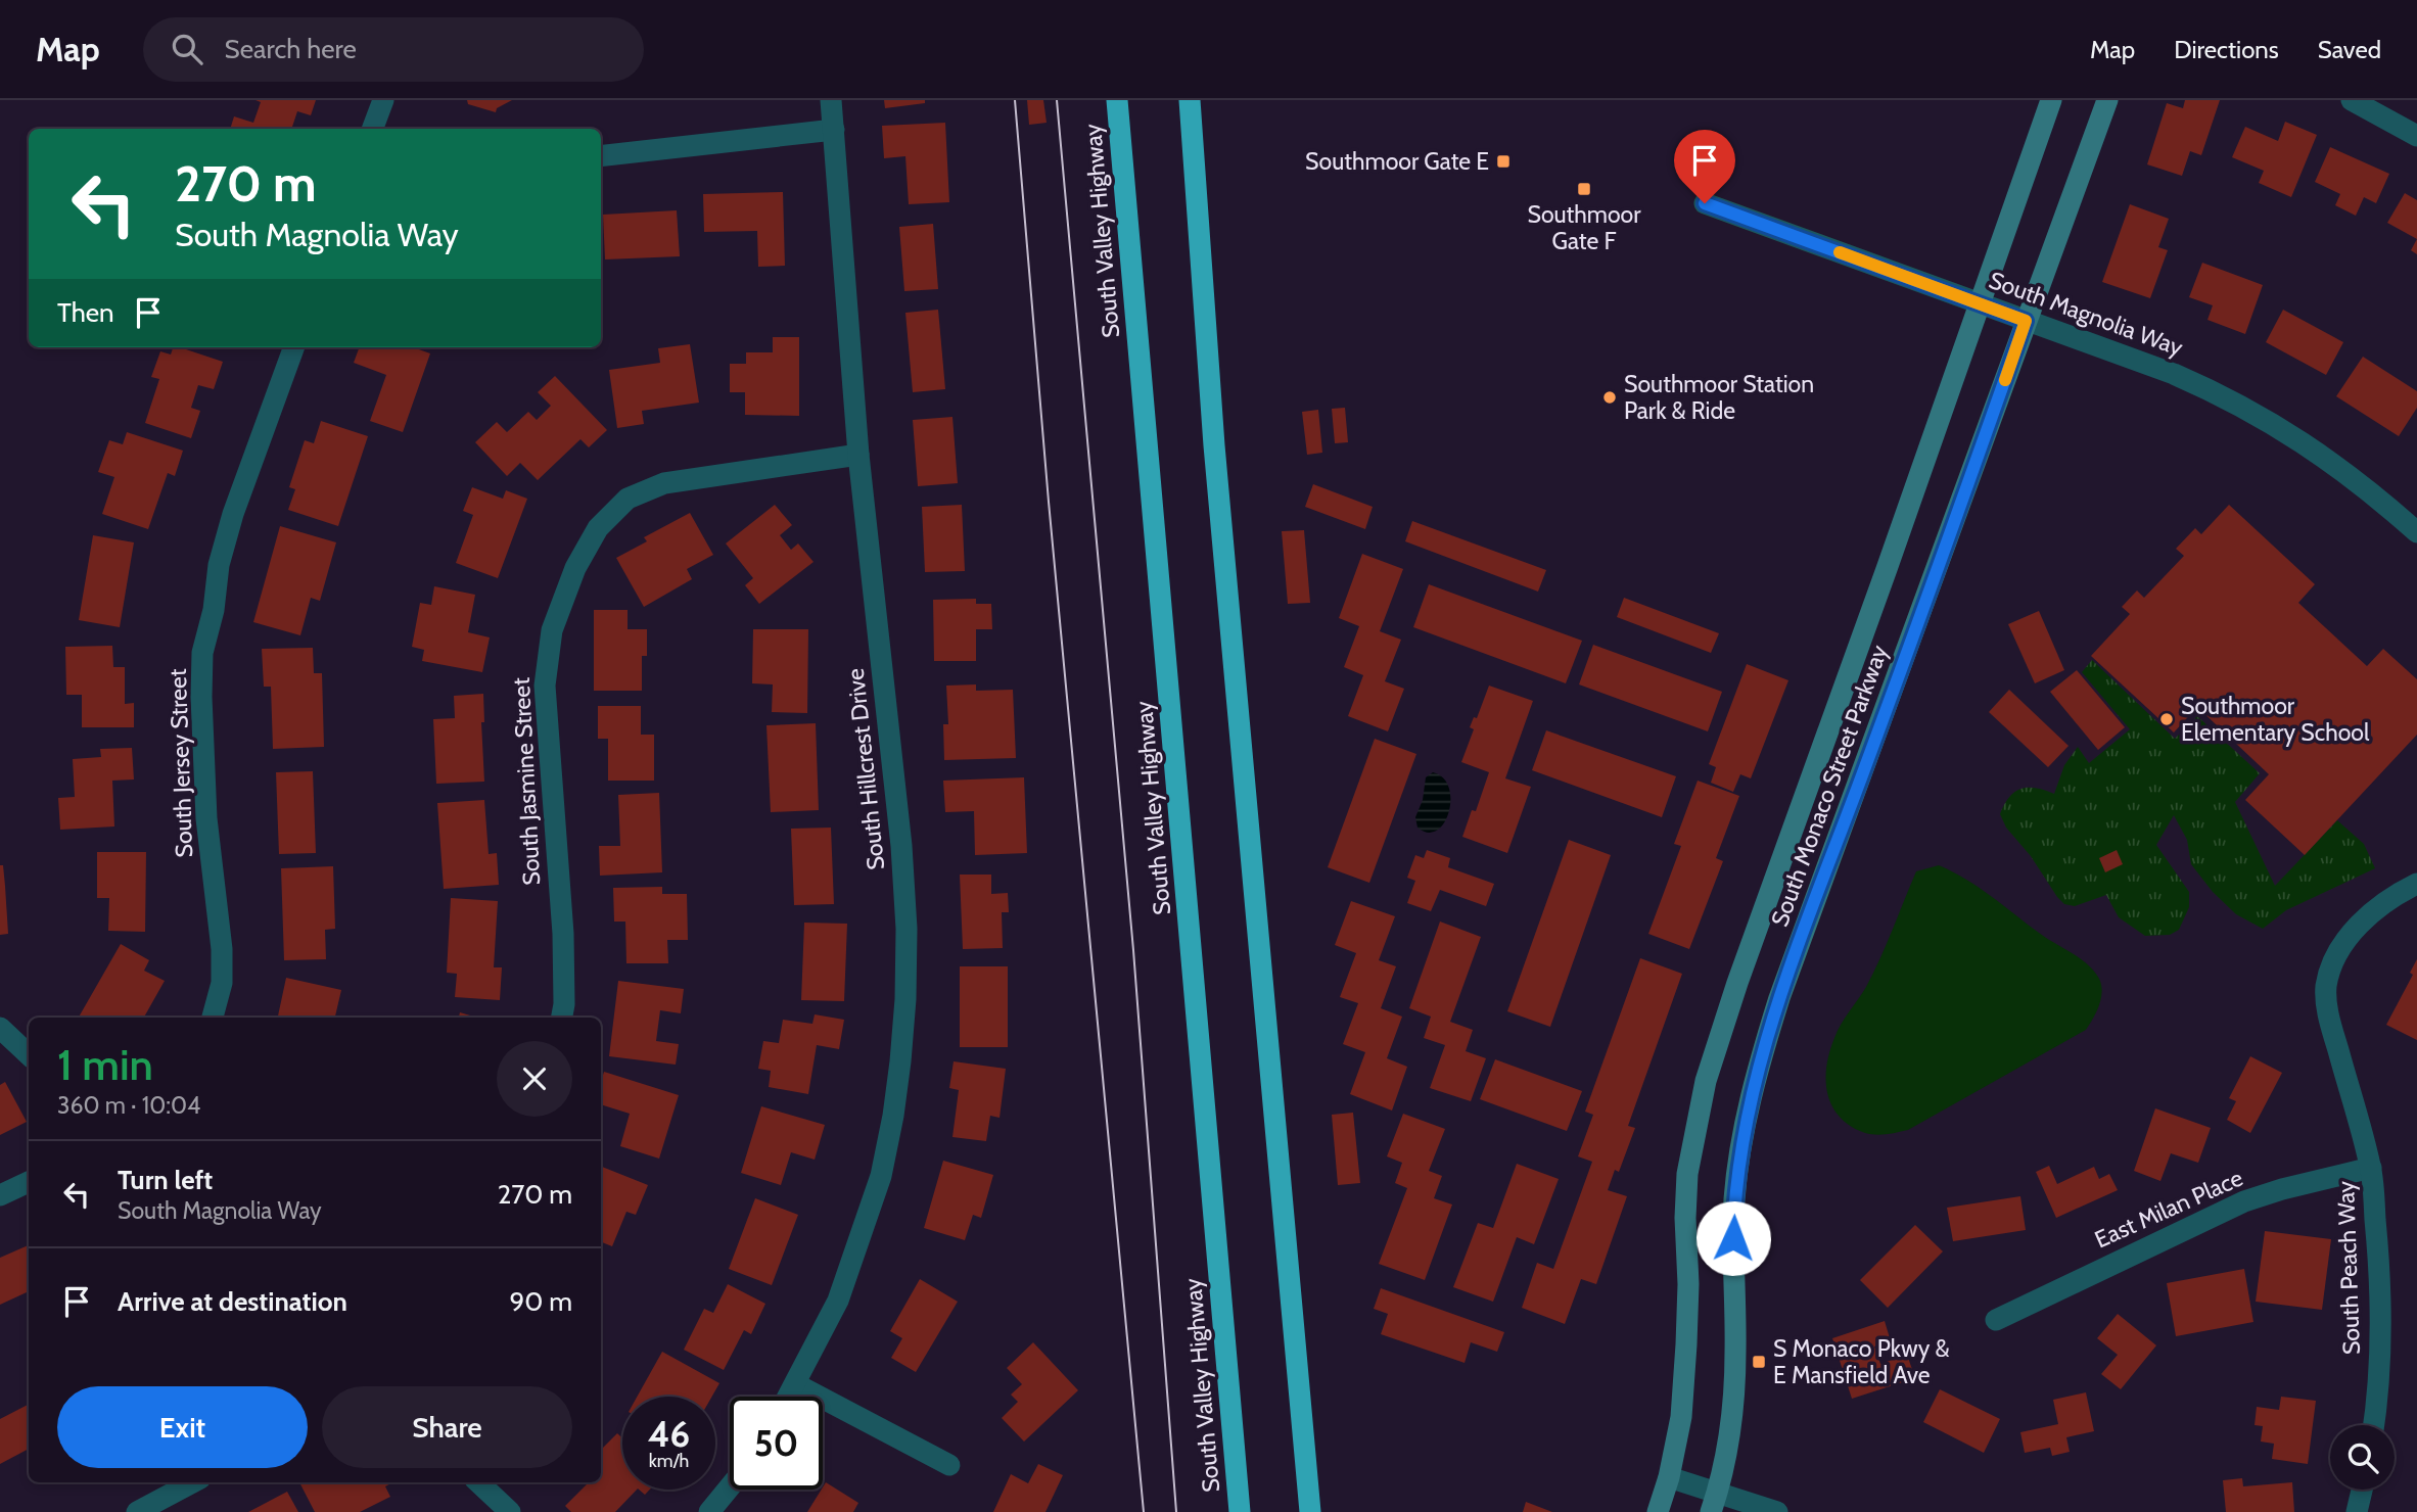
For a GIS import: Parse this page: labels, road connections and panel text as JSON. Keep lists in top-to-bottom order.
{
  "streets": {
    "highway": ["South Valley Highway"],
    "main road": ["South Monaco Street Parkway"],
    "street": [
      "South Magnolia Way",
      "South Jersey Street",
      "South Hillcrest Drive",
      "South Jasmine Street",
      "East Milan Place",
      "South Peach Way"
    ]
  },
  "crossings": [
    ["South Magnolia Way", "South Monaco Street Parkway"],
    ["South Hillcrest Drive", "South Jasmine Street"],
    ["East Milan Place", "South Peach Way"]
  ],
  "places": {
    "transit": ["Southmoor Gate E", "Southmoor Gate F", "S Monaco Pkwy & E Mansfield Ave"],
    "other": ["Southmoor Station Park & Ride", "Southmoor Elementary School"]
  },
  "page": {
    "header": "Map",
    "search": "Search here",
    "nav": ["Map", "Directions", "Saved"],
    "turn": ["270 m", "South Magnolia Way"],
    "then": "Then",
    "heading": ["1 min", "360 m · 10:04"],
    "list": [
      {
        "name": "Turn left",
        "note": "South Magnolia Way",
        "value": "270 m"
      },
      {
        "name": "Arrive at destination",
        "value": "90 m"
      }
    ],
    "buttons": ["Exit", "Share"],
    "speed": "46 km/h",
    "limit": "50"
  }
}
